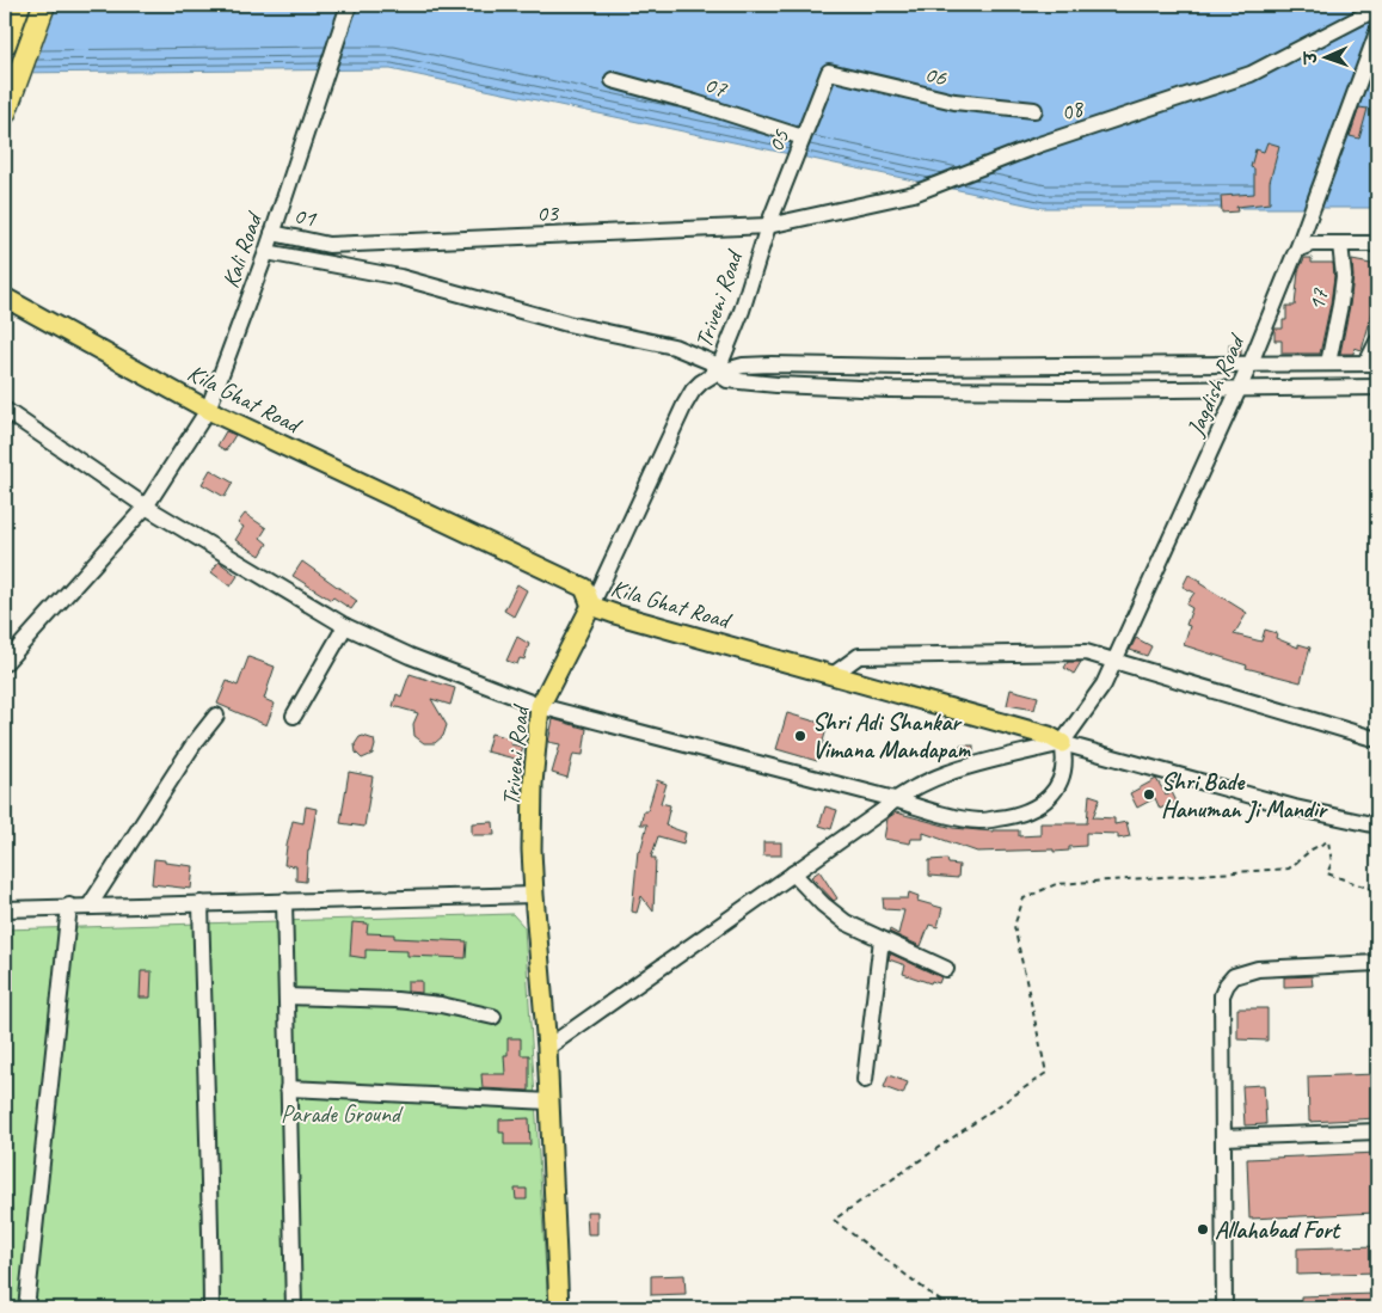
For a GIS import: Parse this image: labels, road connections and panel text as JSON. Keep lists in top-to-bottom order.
{
  "streets": {
    "main road": ["Triveni Road", "Kila Ghat Road"],
    "street": [
      "06",
      "07",
      "08",
      "05",
      "03",
      "01",
      "Kali Road",
      "17",
      "Jagdish Road"
    ]
  },
  "crossings": [
    ["06", "05"],
    ["07", "05"],
    ["08", "05"],
    ["08", "03"],
    ["08", "Triveni Road"],
    ["05", "03"],
    ["05", "Triveni Road"],
    ["03", "01"],
    ["03", "Triveni Road"],
    ["01", "Kali Road"],
    ["Kali Road", "Kila Ghat Road"],
    ["Triveni Road", "Kila Ghat Road"],
    ["Jagdish Road", "Kila Ghat Road"]
  ],
  "parks": ["Parade Ground"],
  "places": ["Shri Adi Shankar Vimana Mandapam", "Shri Bade Hanuman Ji Mandir", "Allahabad Fort"],
  "north": "left"
}
